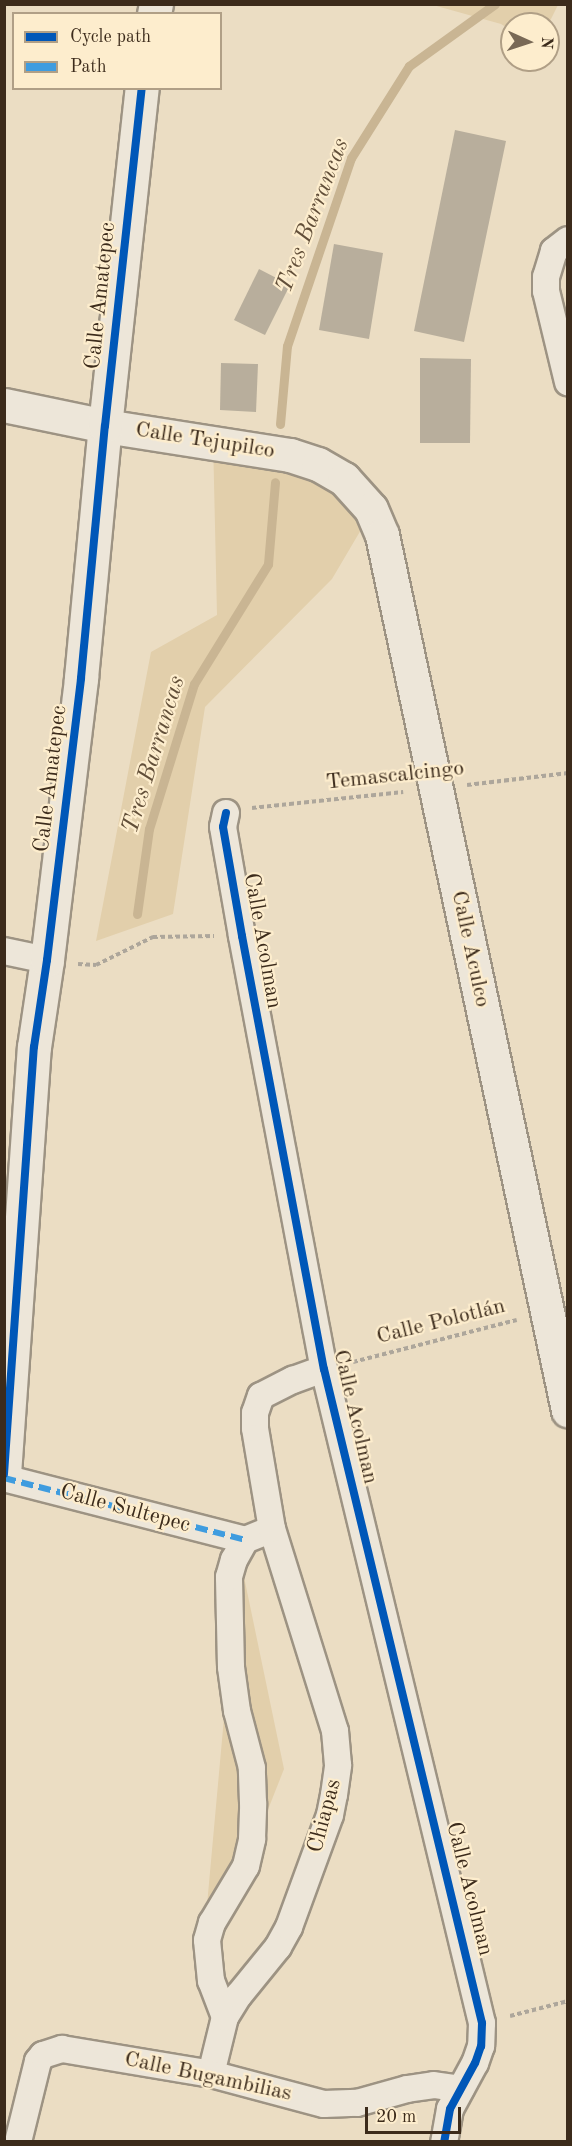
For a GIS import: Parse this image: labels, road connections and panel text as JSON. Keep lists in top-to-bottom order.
{
  "streets": {
    "street": [
      "Calle Amatepec",
      "Calle Tejupilco",
      "Calle Acolman",
      "Calle Aculco",
      "Calle Sultepec",
      "Chiapas",
      "Calle Bugambilias"
    ],
    "path": ["Temascalcingo", "Calle Polotlán"]
  },
  "crossings": [
    ["Calle Amatepec", "Calle Tejupilco"],
    ["Calle Amatepec", "Calle Sultepec"],
    ["Calle Tejupilco", "Calle Aculco"],
    ["Temascalcingo", "Calle Acolman"],
    ["Temascalcingo", "Calle Aculco"],
    ["Calle Acolman", "Calle Polotlán"],
    ["Calle Acolman", "Chiapas"],
    ["Calle Aculco", "Calle Polotlán"],
    ["Calle Polotlán", "Chiapas"],
    ["Chiapas", "Calle Bugambilias"]
  ],
  "water": ["Tres Barrancas"],
  "legend": ["Cycle path", "Path"],
  "scale_bar": "20 m",
  "north": "right"
}
